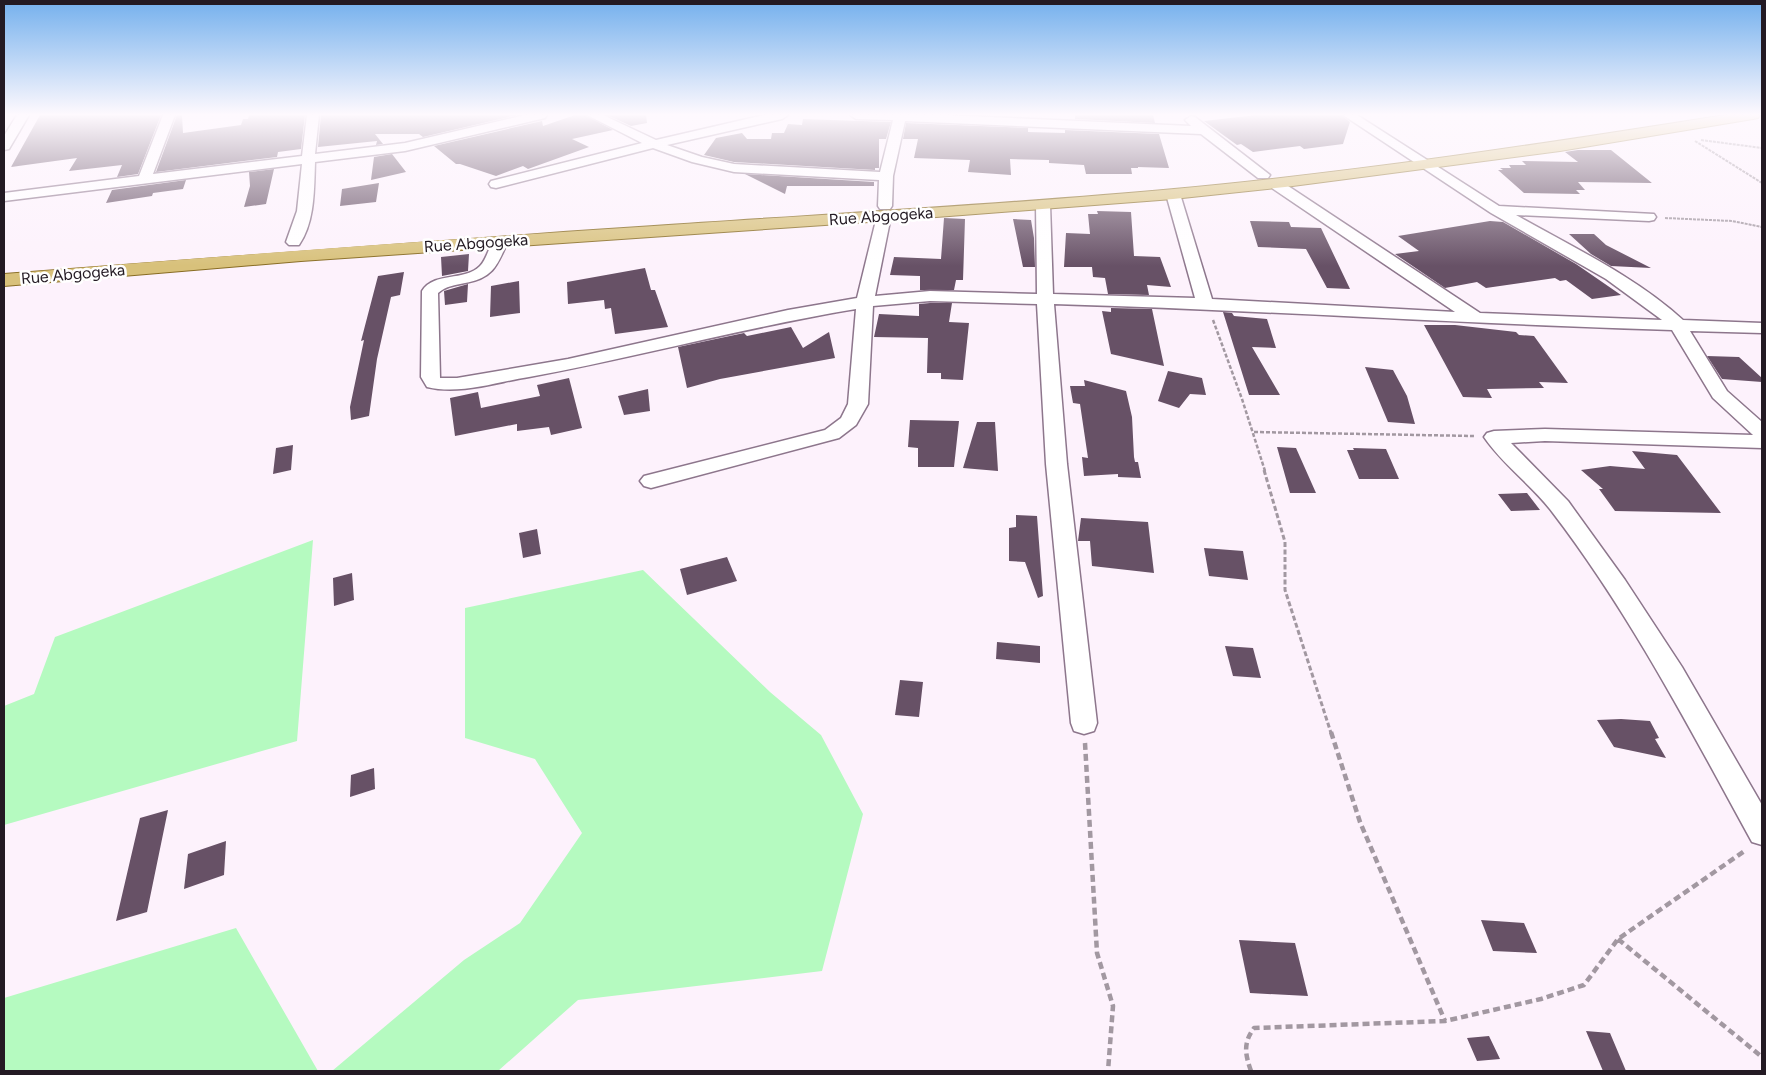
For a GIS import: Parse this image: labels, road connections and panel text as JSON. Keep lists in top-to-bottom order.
{
  "streets": {
    "main road": ["Rue Abgogeka"]
  }
}
